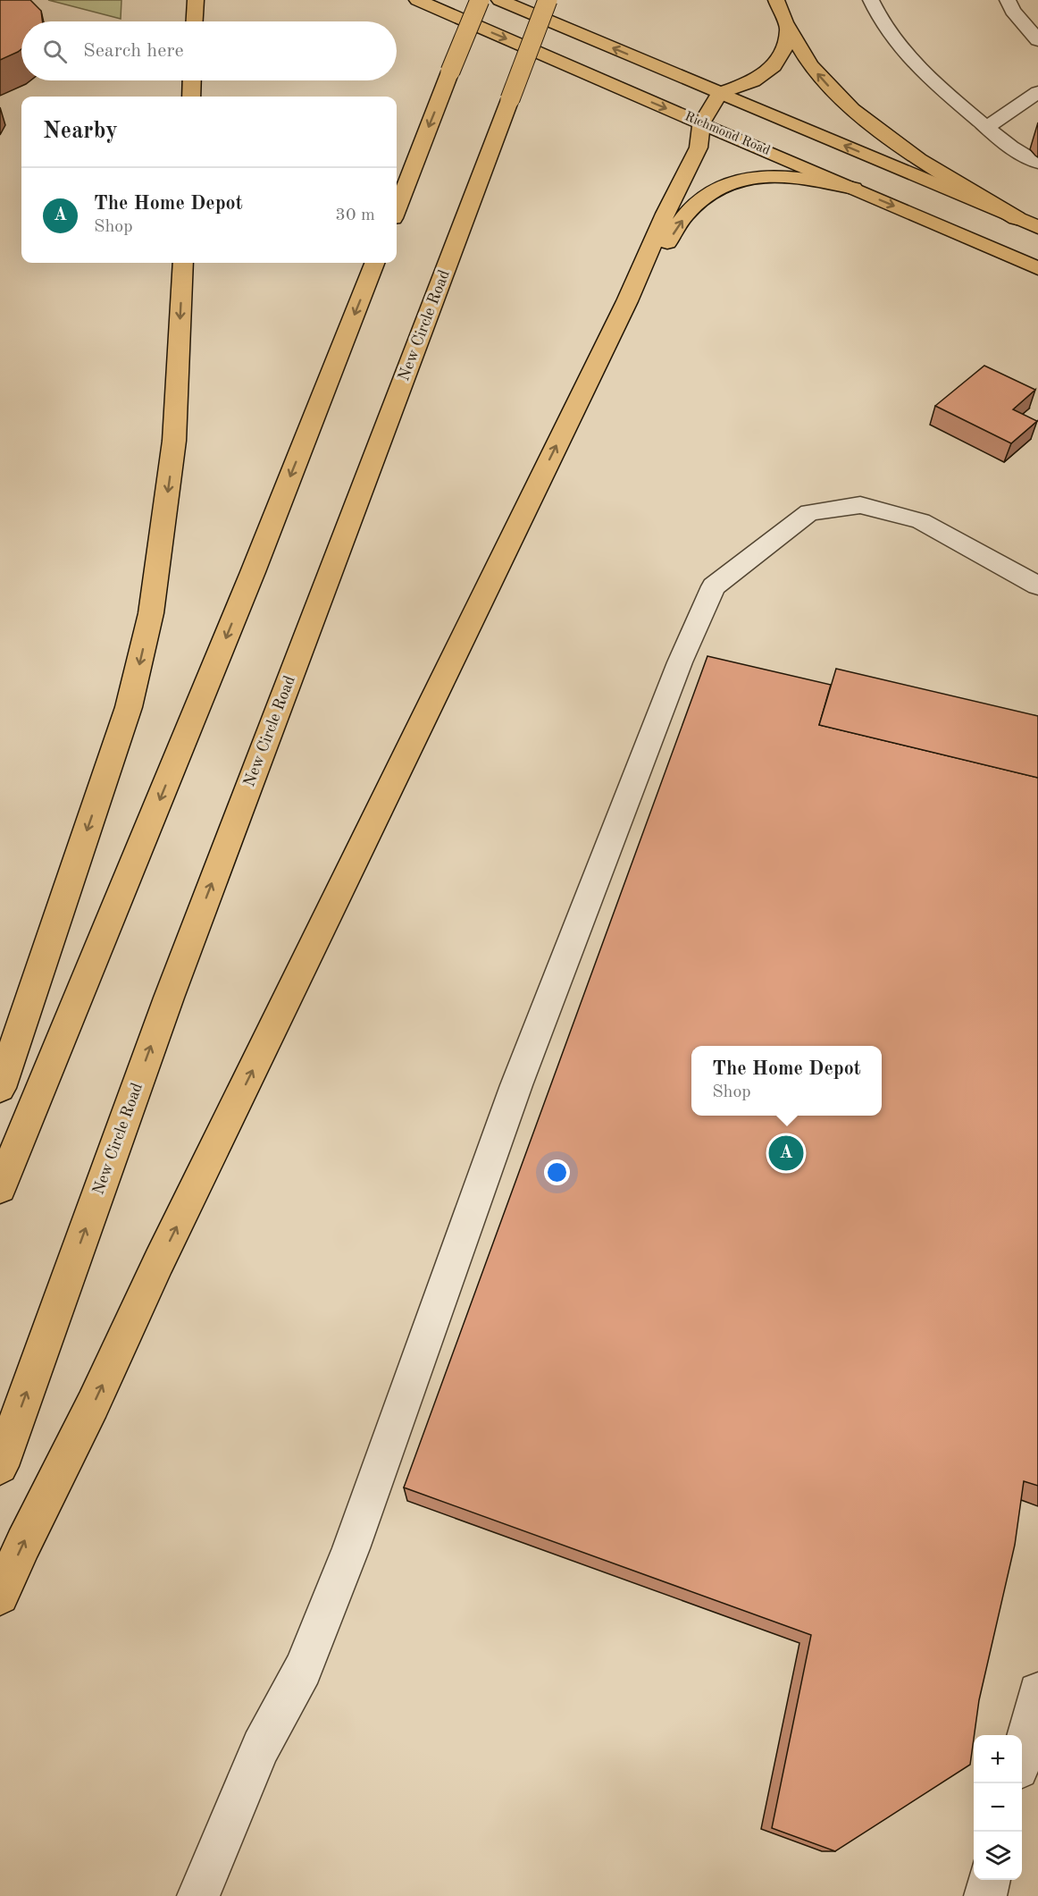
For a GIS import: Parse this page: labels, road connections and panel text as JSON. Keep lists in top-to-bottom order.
{
  "streets": {
    "main road": ["Richmond Road", "New Circle Road"]
  },
  "page": {
    "search": "Search here",
    "heading": "Nearby",
    "list": [
      {
        "mark": "A",
        "name": "The Home Depot",
        "note": "Shop",
        "value": "30 m"
      }
    ],
    "popup": ["The Home Depot", "Shop"],
    "pins": "A",
    "map_buttons": ["+", "−"]
  }
}
